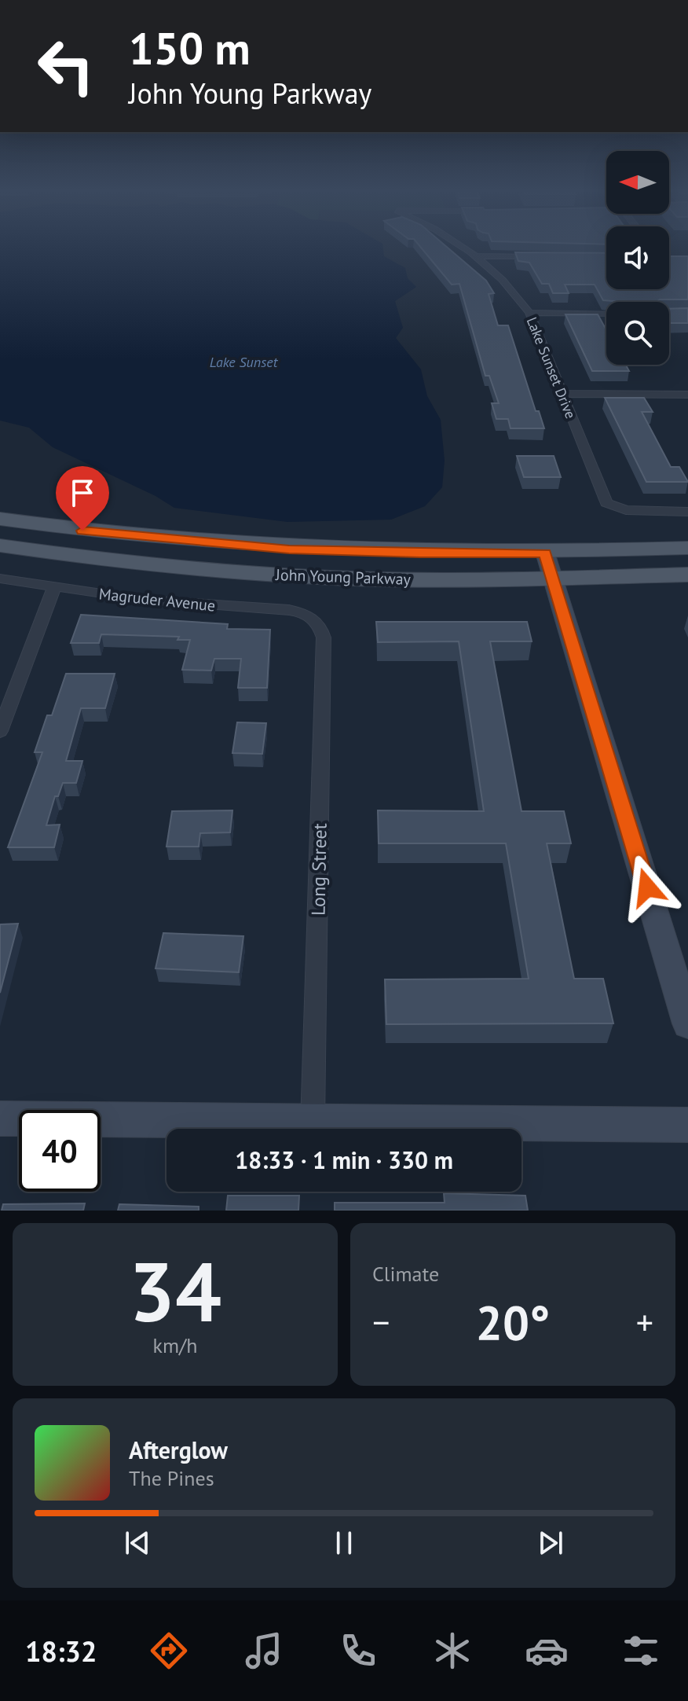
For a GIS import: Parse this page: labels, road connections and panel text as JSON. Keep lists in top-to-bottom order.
{
  "streets": {
    "main road": ["John Young Parkway"],
    "street": ["Lake Sunset Drive", "Magruder Avenue", "Long Street"]
  },
  "crossings": [
    ["Magruder Avenue", "Long Street"]
  ],
  "water": ["Lake Sunset"],
  "north": "left",
  "page": {
    "turn": ["150 m", "John Young Parkway"],
    "limit": "40",
    "trip": "18:33 · 1 min · 330 m",
    "tile": [
      ["34", "km/h"],
      "Climate"
    ],
    "heat": ["−", "20°", "+"],
    "song": ["Afterglow", "The Pines"],
    "tabs": "18:32"
  }
}
